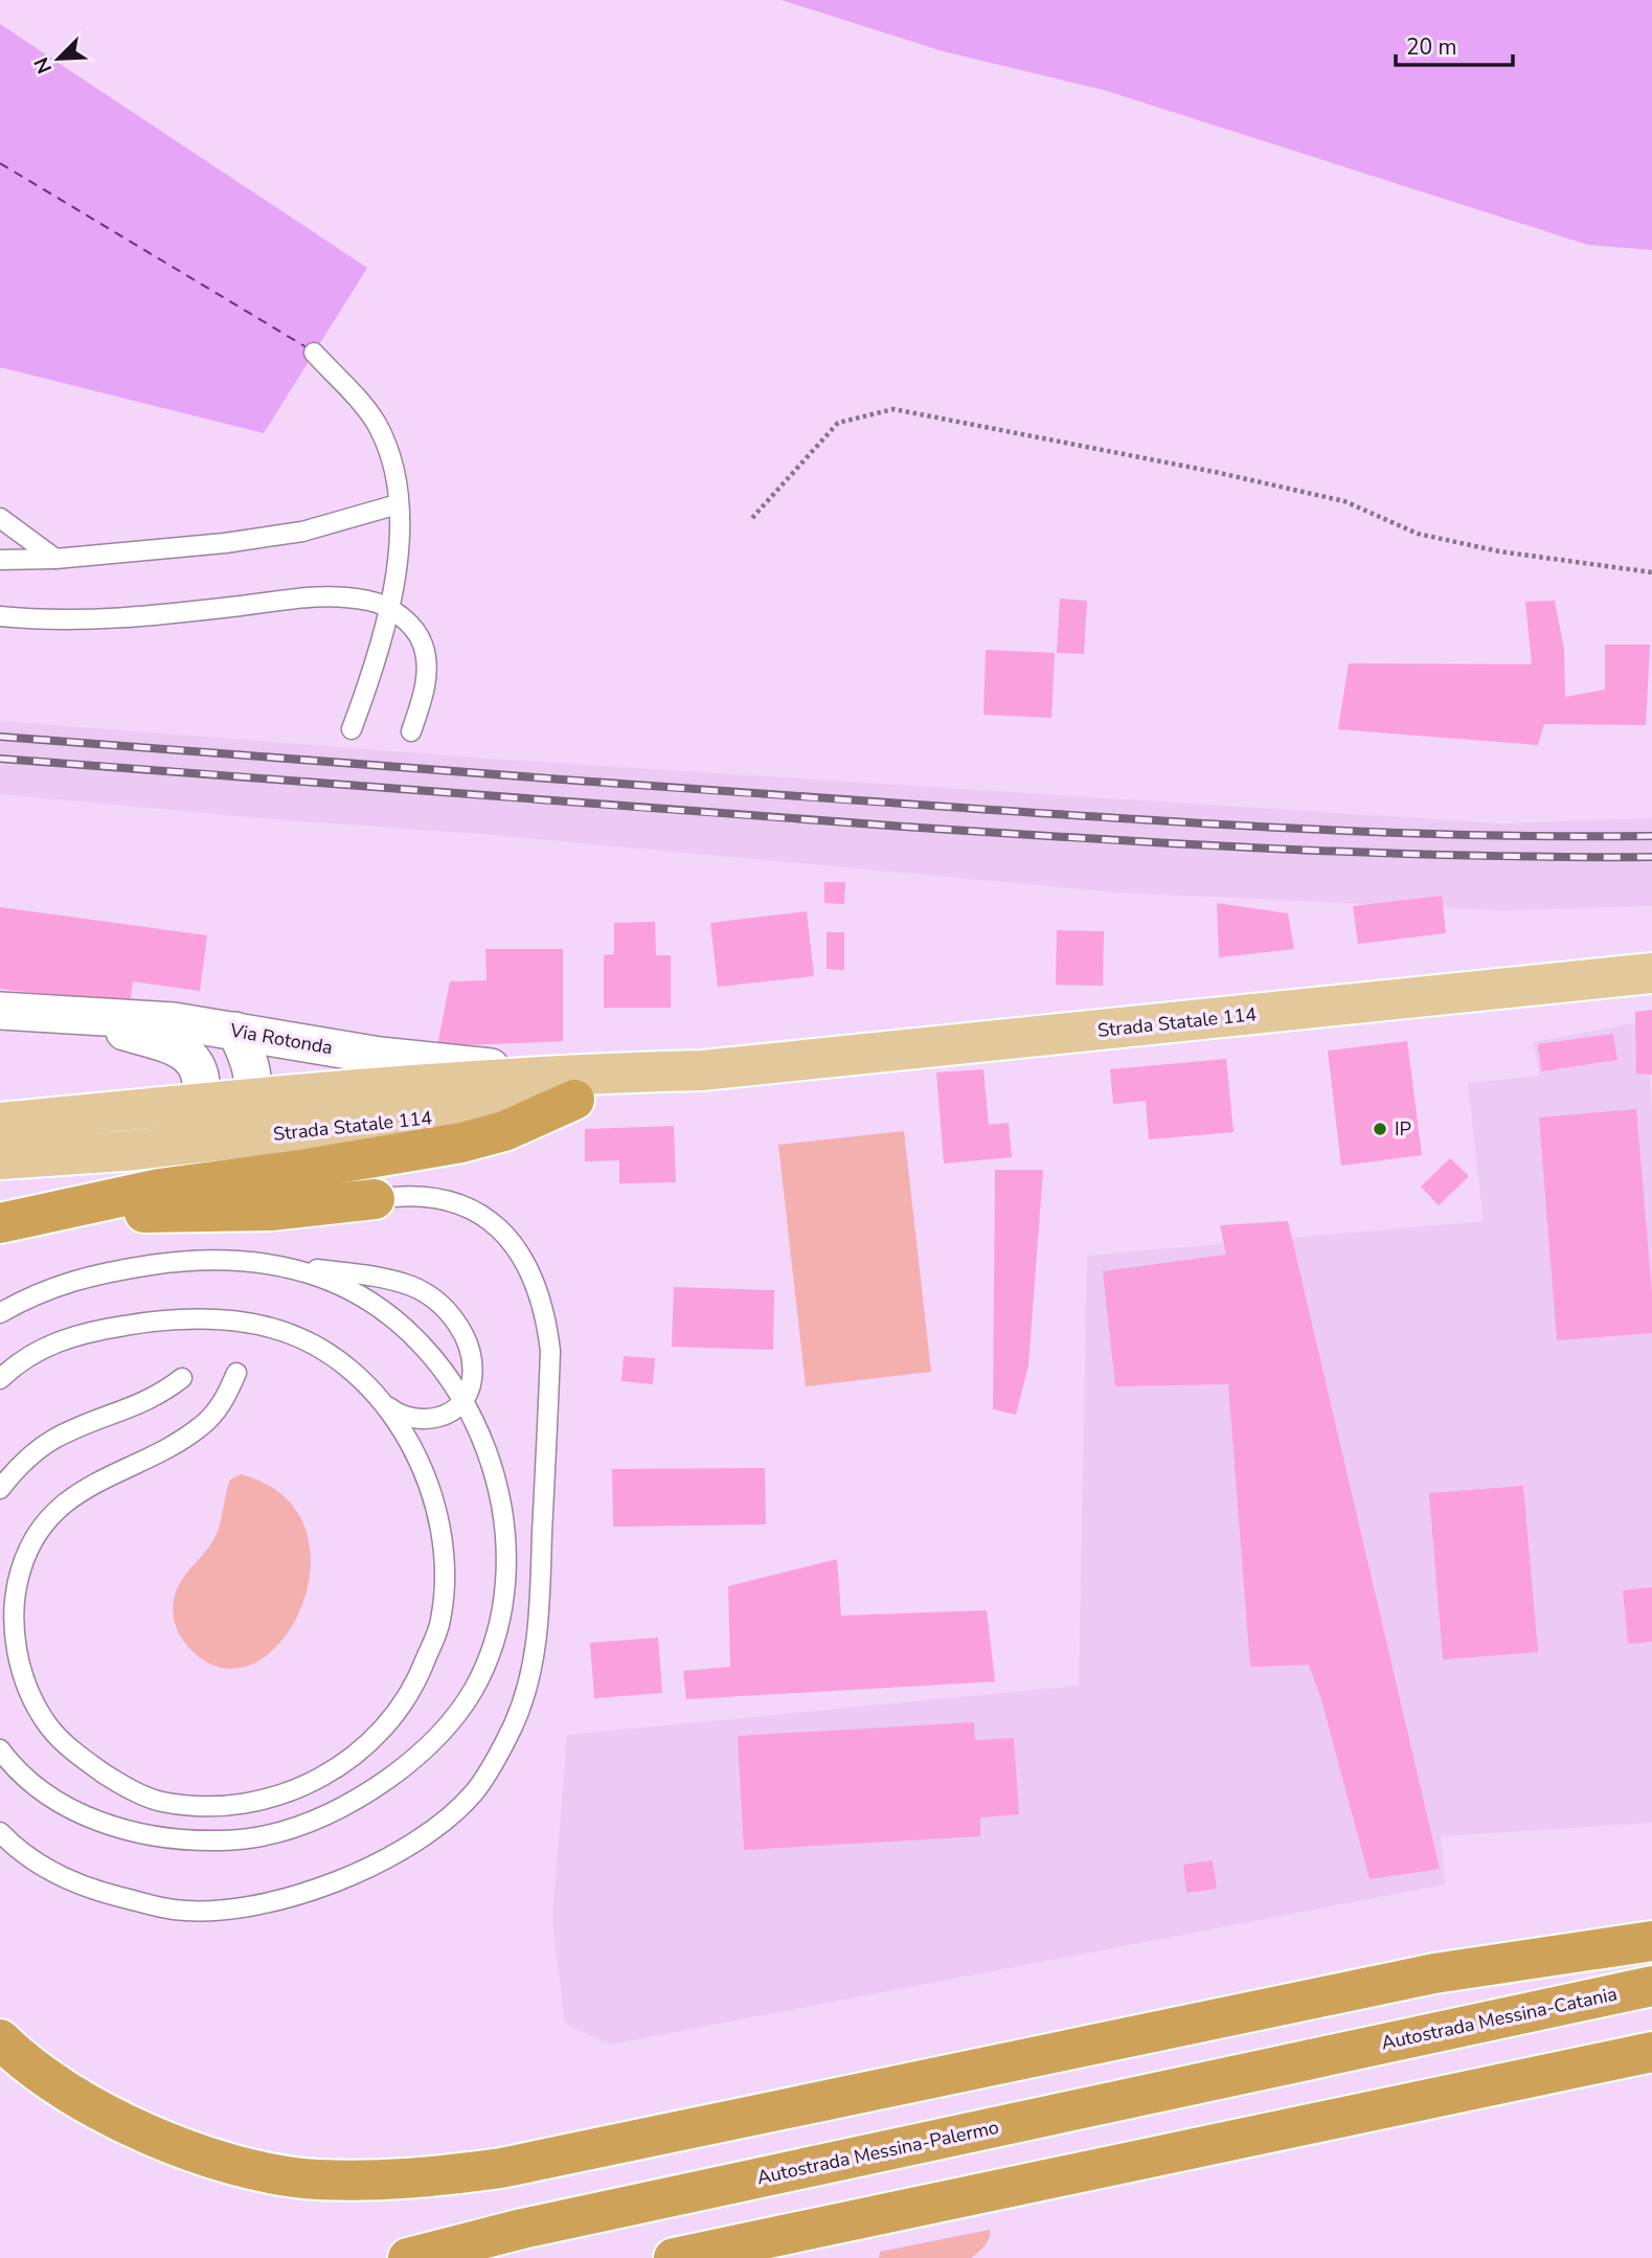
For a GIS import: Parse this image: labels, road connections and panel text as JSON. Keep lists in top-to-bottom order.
{
  "streets": {
    "highway": ["Autostrada Messina-Catania", "Autostrada Messina-Palermo"],
    "main road": ["Strada Statale 114"],
    "street": ["Via Rotonda"]
  },
  "crossings": [
    ["Strada Statale 114", "Via Rotonda"],
    ["Autostrada Messina-Catania", "Autostrada Messina-Palermo"]
  ],
  "places": ["IP"],
  "scale_bar": "20 m",
  "north": "bottom left"
}
